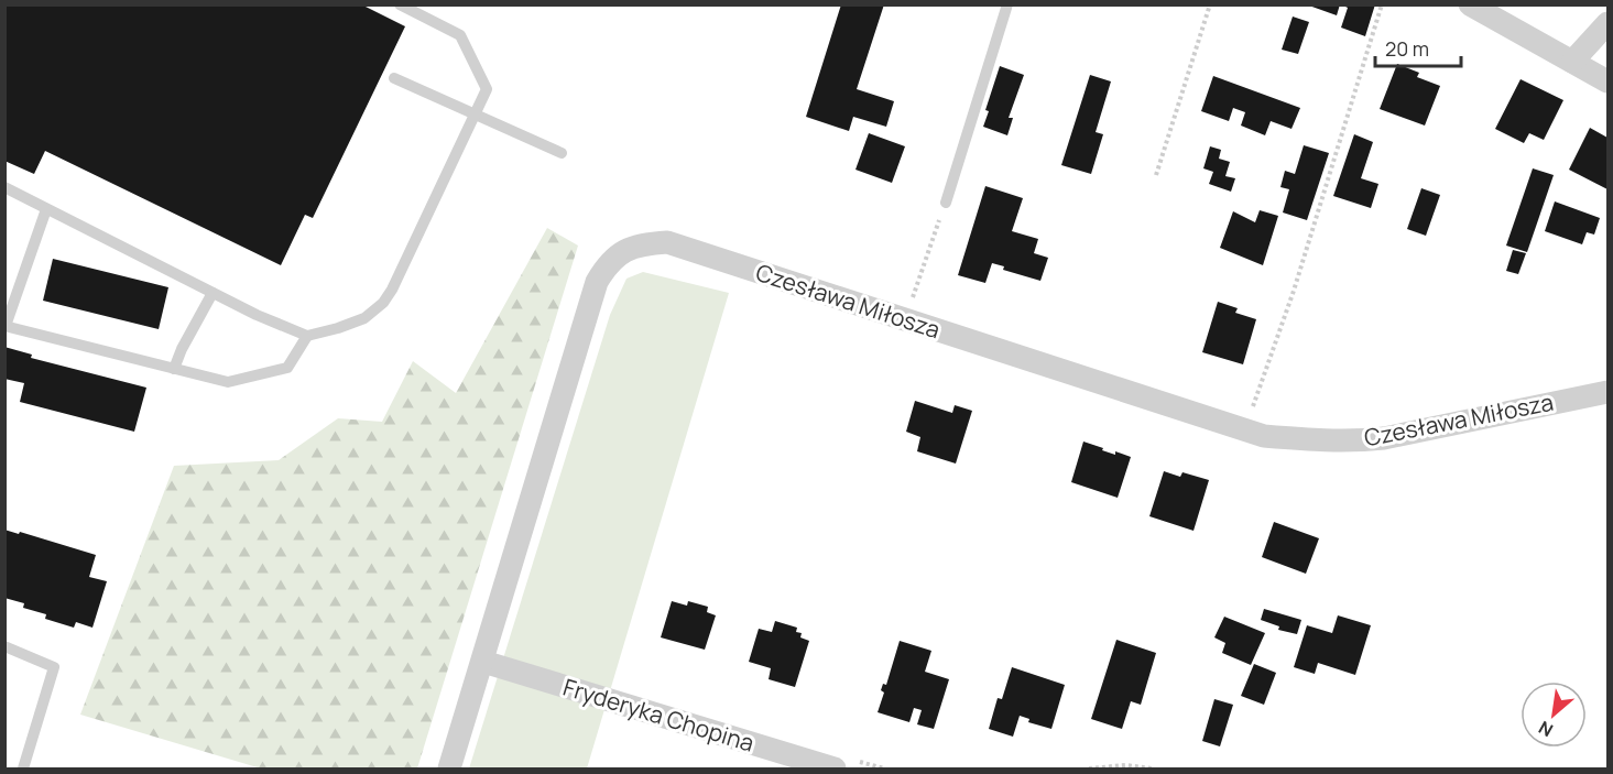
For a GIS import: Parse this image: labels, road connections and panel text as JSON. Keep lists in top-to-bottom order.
{
  "streets": {
    "street": ["Czesława Miłosza", "Fryderyka Chopina"]
  },
  "crossings": [
    ["Czesława Miłosza", "Fryderyka Chopina"]
  ],
  "scale_bar": "20 m",
  "north": "bottom left"
}
